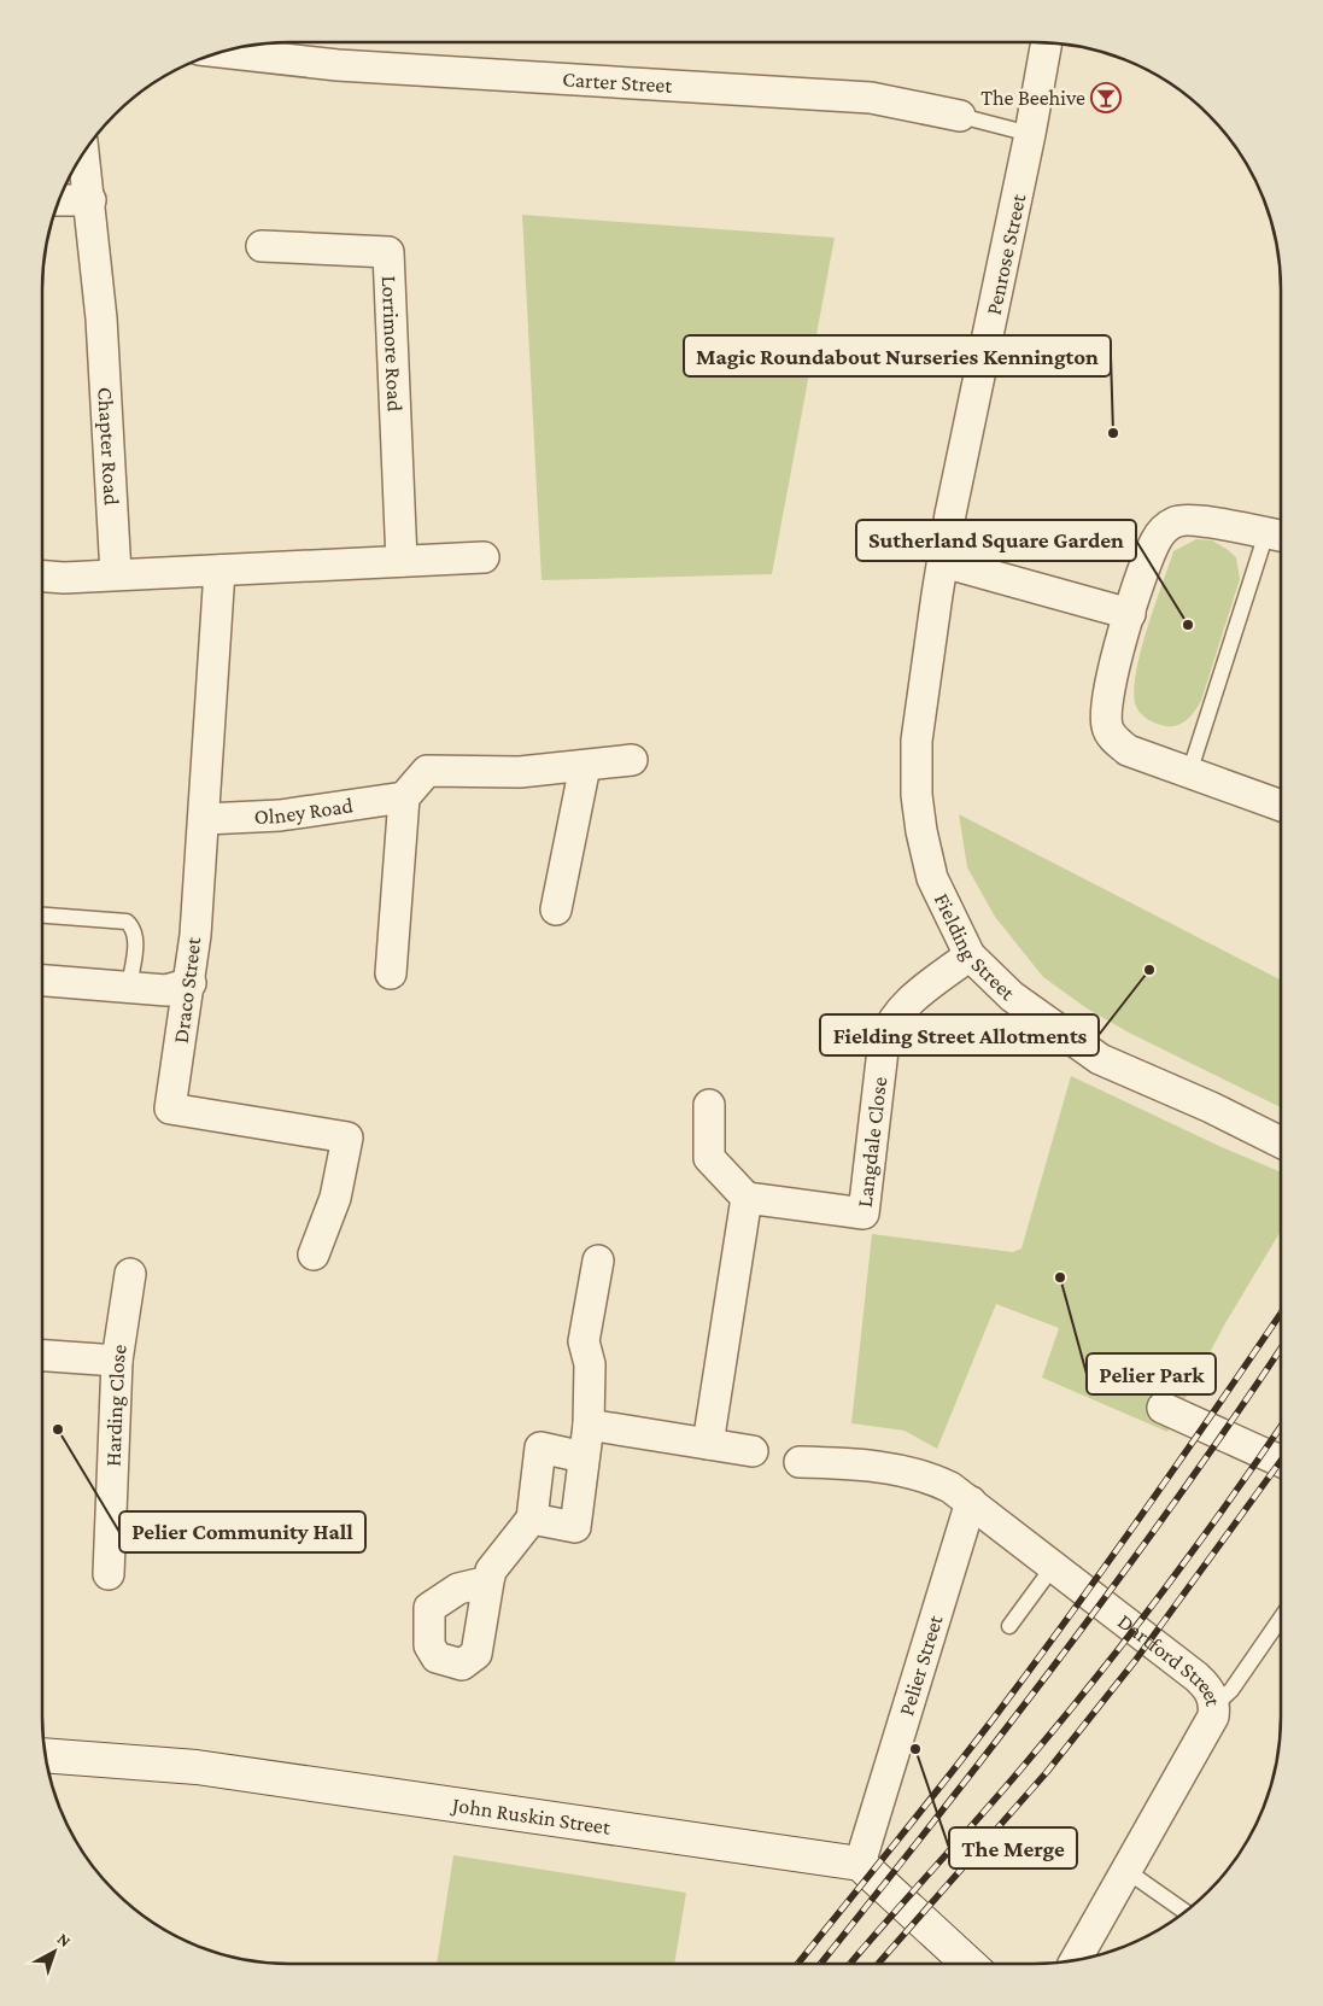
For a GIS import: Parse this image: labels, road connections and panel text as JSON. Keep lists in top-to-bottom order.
{
  "streets": {
    "street": [
      "Carter Street",
      "Penrose Street",
      "Lorrimore Road",
      "Chapter Road",
      "Olney Road",
      "Fielding Street",
      "Draco Street",
      "Langdale Close",
      "Harding Close",
      "Dartford Street",
      "Pelier Street",
      "John Ruskin Street"
    ]
  },
  "crossings": [
    ["Carter Street", "Penrose Street"],
    ["Penrose Street", "Fielding Street"],
    ["Olney Road", "Draco Street"],
    ["Fielding Street", "Langdale Close"],
    ["Dartford Street", "Pelier Street"],
    ["Pelier Street", "John Ruskin Street"]
  ],
  "places": {
    "bar": ["The Beehive"],
    "other": [
      "Magic Roundabout Nurseries Kennington",
      "Sutherland Square Garden",
      "Fielding Street Allotments",
      "Pelier Park",
      "Pelier Community Hall",
      "The Merge"
    ]
  },
  "north": "top right"
}
